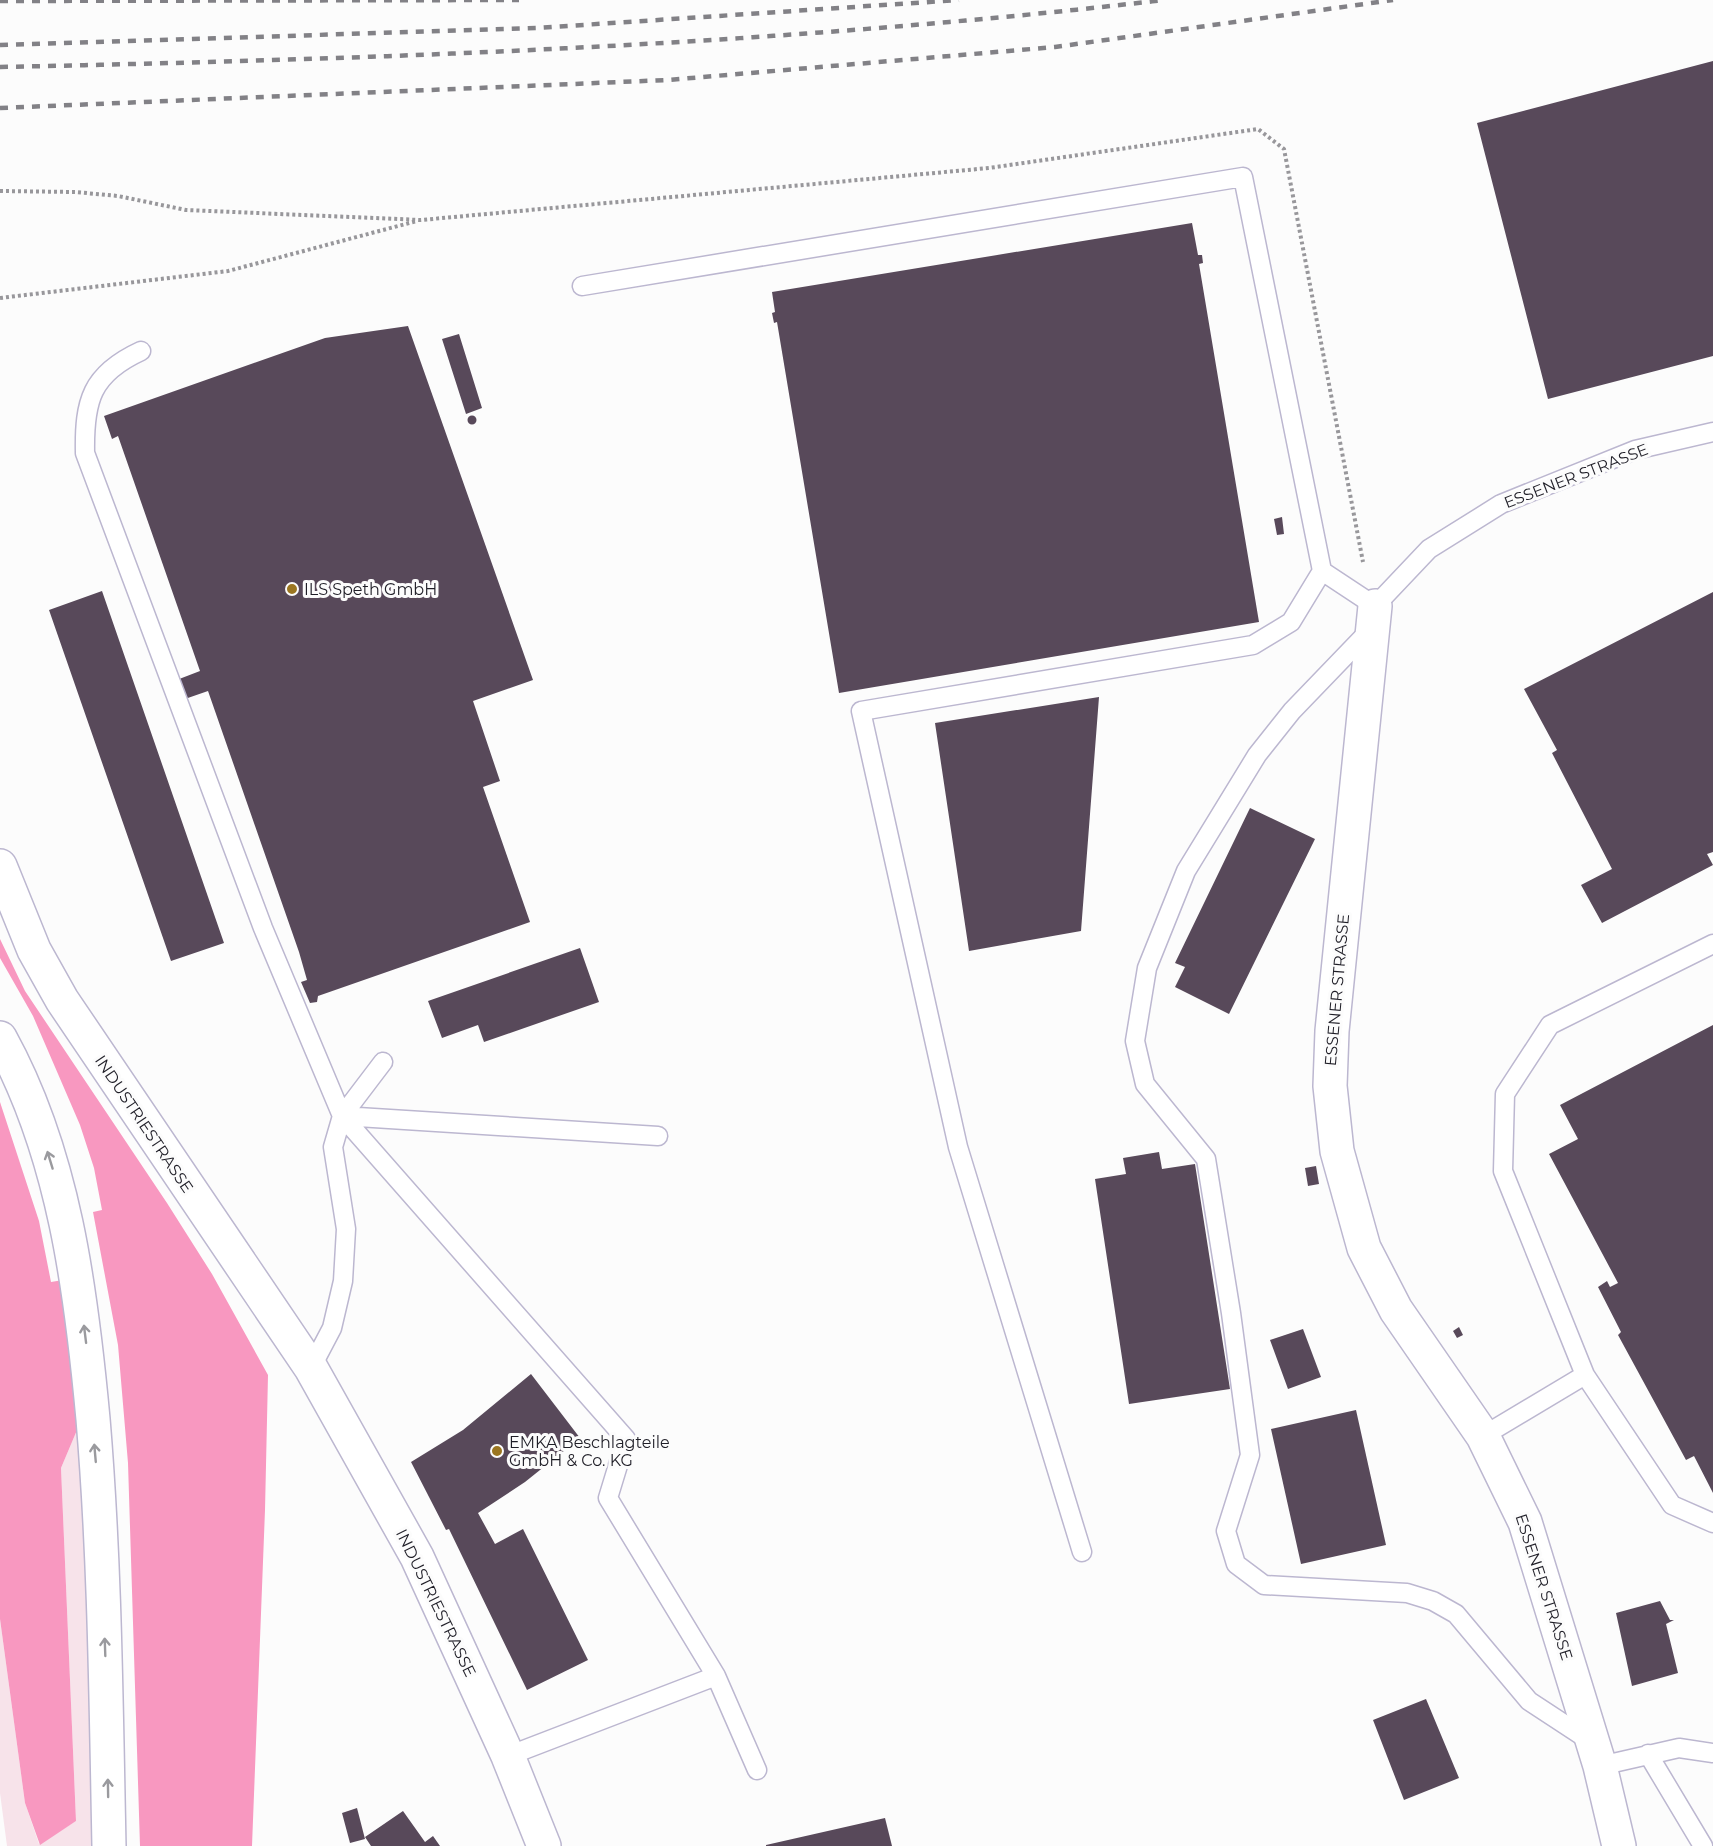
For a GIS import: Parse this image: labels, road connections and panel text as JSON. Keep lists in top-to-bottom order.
{
  "streets": {
    "main road": ["ESSENER STRASSE", "INDUSTRIESTRASSE"]
  },
  "places": ["ILS Speth GmbH", "EMKA Beschlagteile GmbH & Co. KG"]
}
